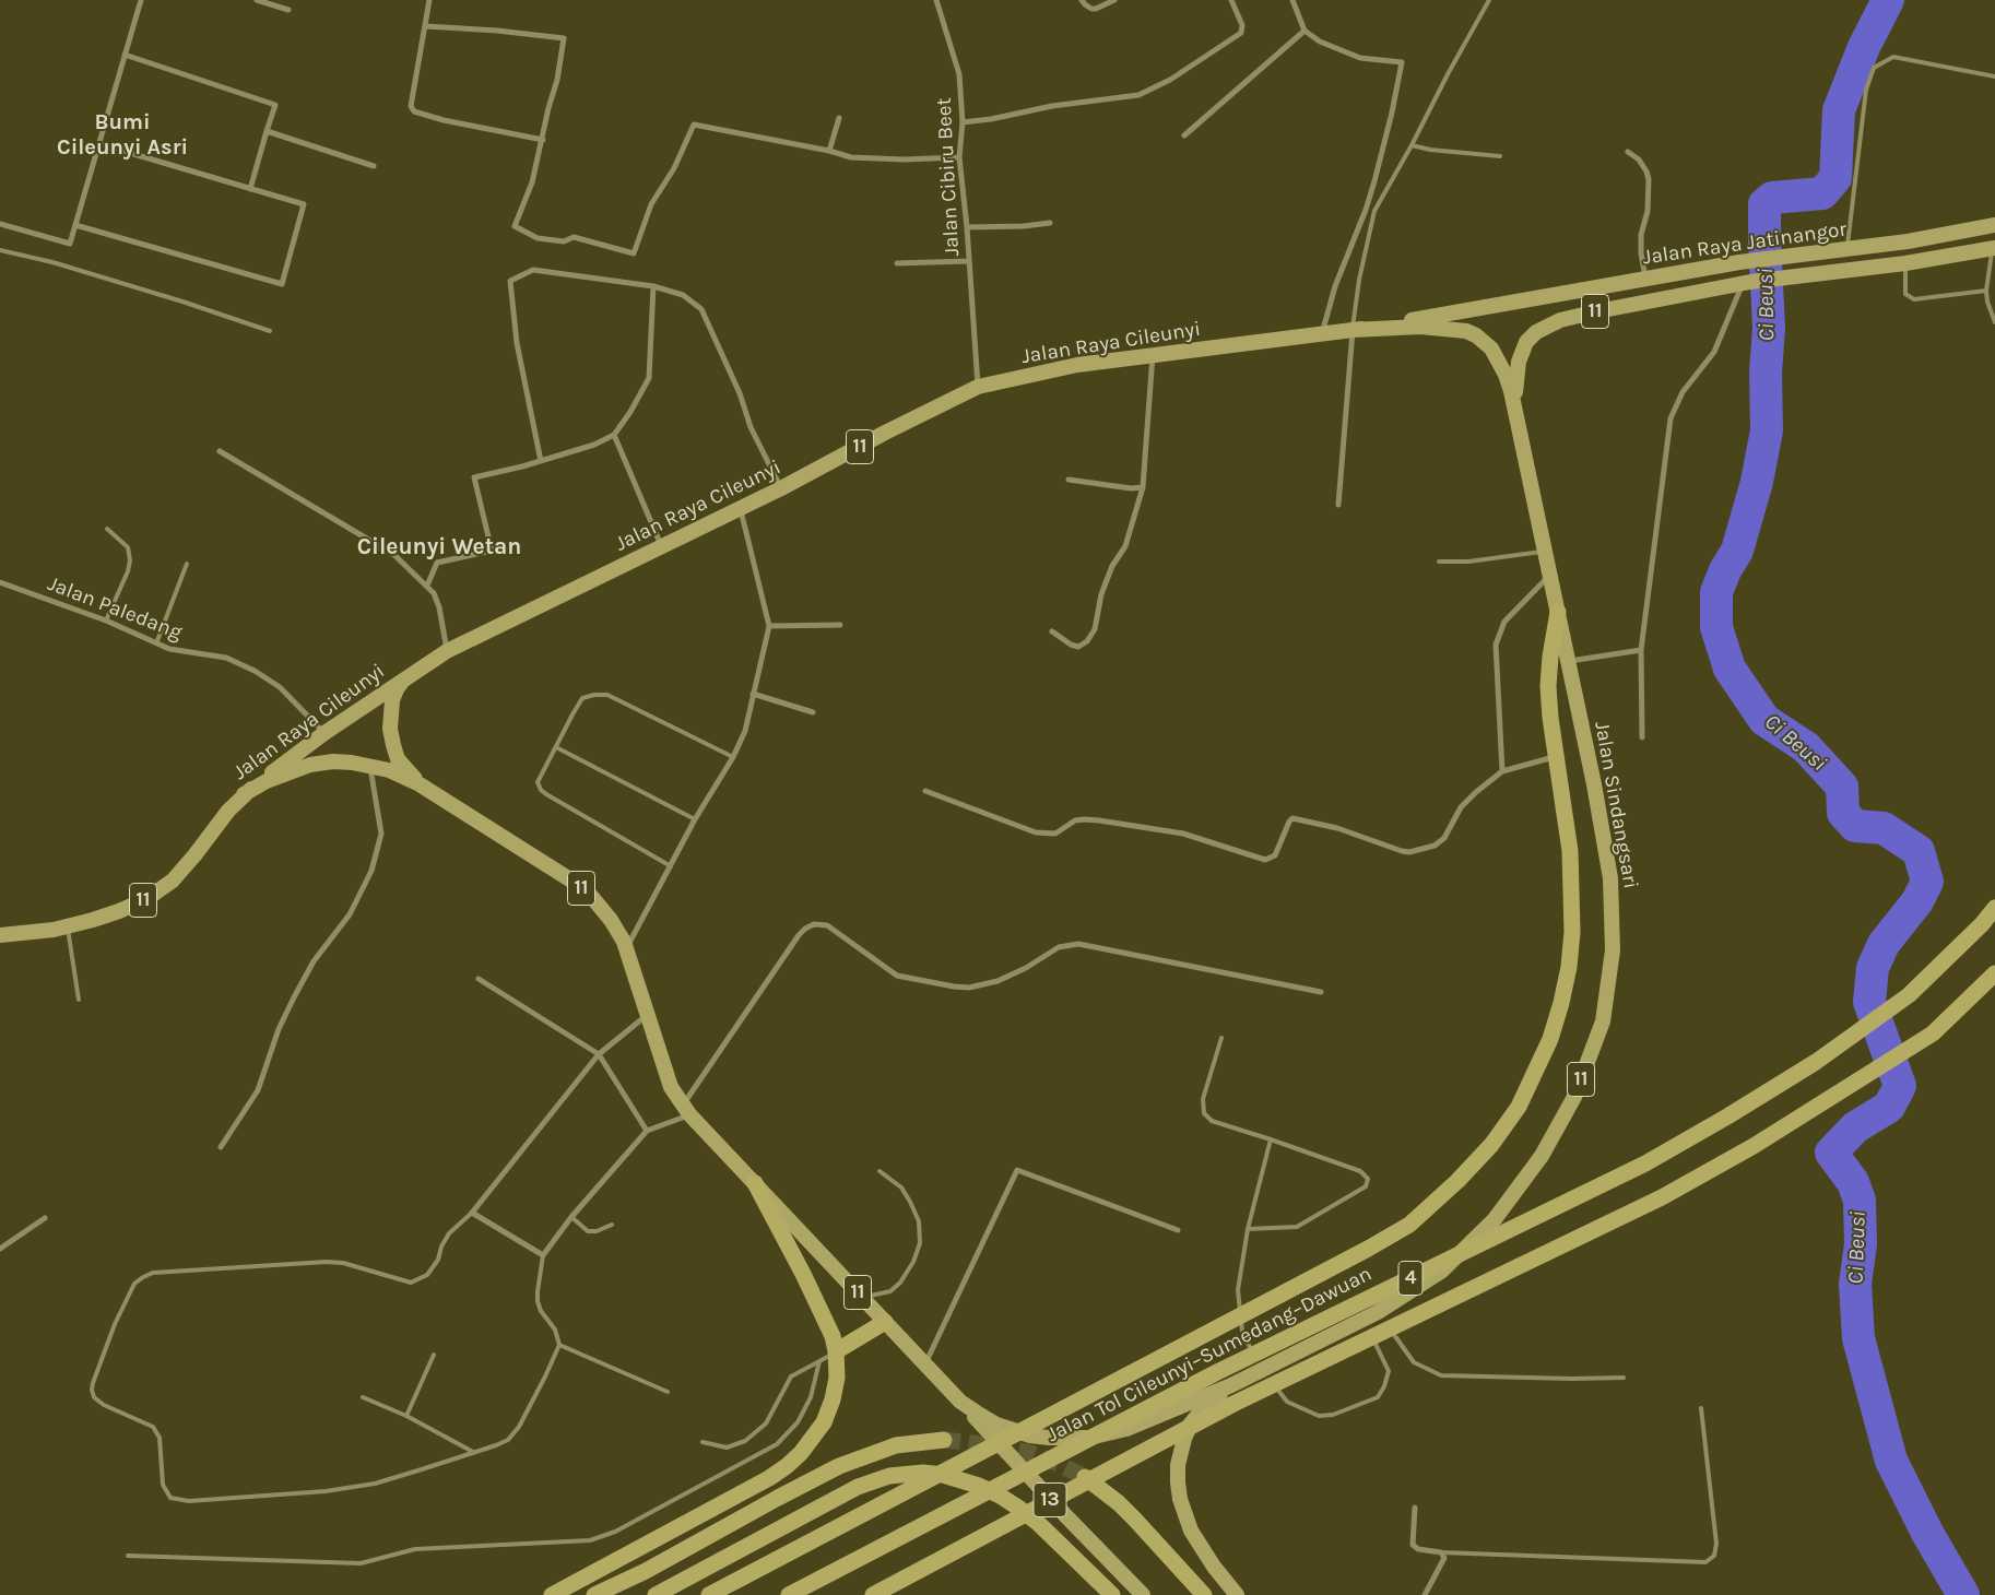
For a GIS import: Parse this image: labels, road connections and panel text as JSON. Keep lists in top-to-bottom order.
{
  "streets": {
    "highway": [
      "Jalan Raya Jatinangor",
      "11",
      "Jalan Raya Cileunyi",
      "Jalan Sindangsari",
      "4",
      "Jalan Tol Cileunyi–Sumedang–Dawuan",
      "13"
    ],
    "street": ["Jalan Cibiru Beet", "Jalan Paledang"]
  },
  "crossings": [
    ["Jalan Cibiru Beet", "Jalan Raya Cileunyi"],
    ["Jalan Raya Jatinangor", "11"],
    ["Jalan Raya Jatinangor", "Jalan Raya Cileunyi"],
    ["Jalan Raya Jatinangor", "Jalan Sindangsari"],
    ["11", "Jalan Raya Cileunyi"],
    ["11", "Jalan Sindangsari"],
    ["11", "13"],
    ["Jalan Raya Cileunyi", "Jalan Paledang"]
  ],
  "districts": ["Bumi Cileunyi Asri", "Cileunyi Wetan"],
  "water": ["Ci Beusi"]
}
